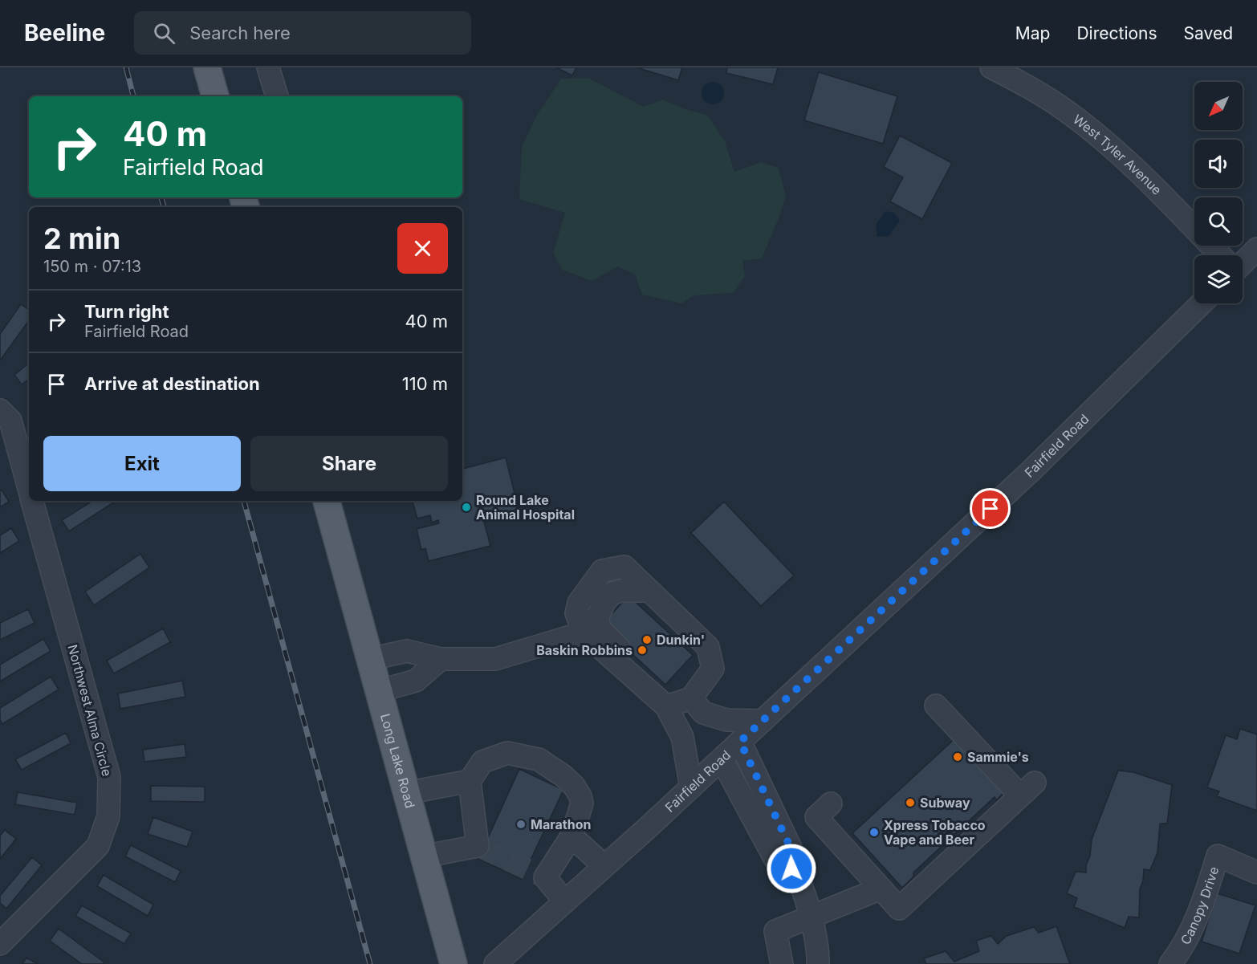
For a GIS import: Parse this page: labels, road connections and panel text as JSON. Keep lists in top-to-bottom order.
{
  "streets": {
    "main road": ["Long Lake Road"],
    "street": [
      "West Tyler Avenue",
      "Fairfield Road",
      "Northwest Alma Circle",
      "Canopy Drive"
    ]
  },
  "places": [
    "Round Lake Animal Hospital",
    "Dunkin'",
    "Baskin Robbins",
    "Sammie's",
    "Subway",
    "Marathon",
    "Xpress Tobacco Vape and Beer"
  ],
  "north": "bottom left",
  "page": {
    "header": "Beeline",
    "search": "Search here",
    "nav": ["Map", "Directions", "Saved"],
    "turn": ["40 m", "Fairfield Road"],
    "heading": ["2 min", "150 m · 07:13"],
    "list": [
      {
        "name": "Turn right",
        "note": "Fairfield Road",
        "value": "40 m"
      },
      {
        "name": "Arrive at destination",
        "value": "110 m"
      }
    ],
    "buttons": ["Exit", "Share"]
  }
}
